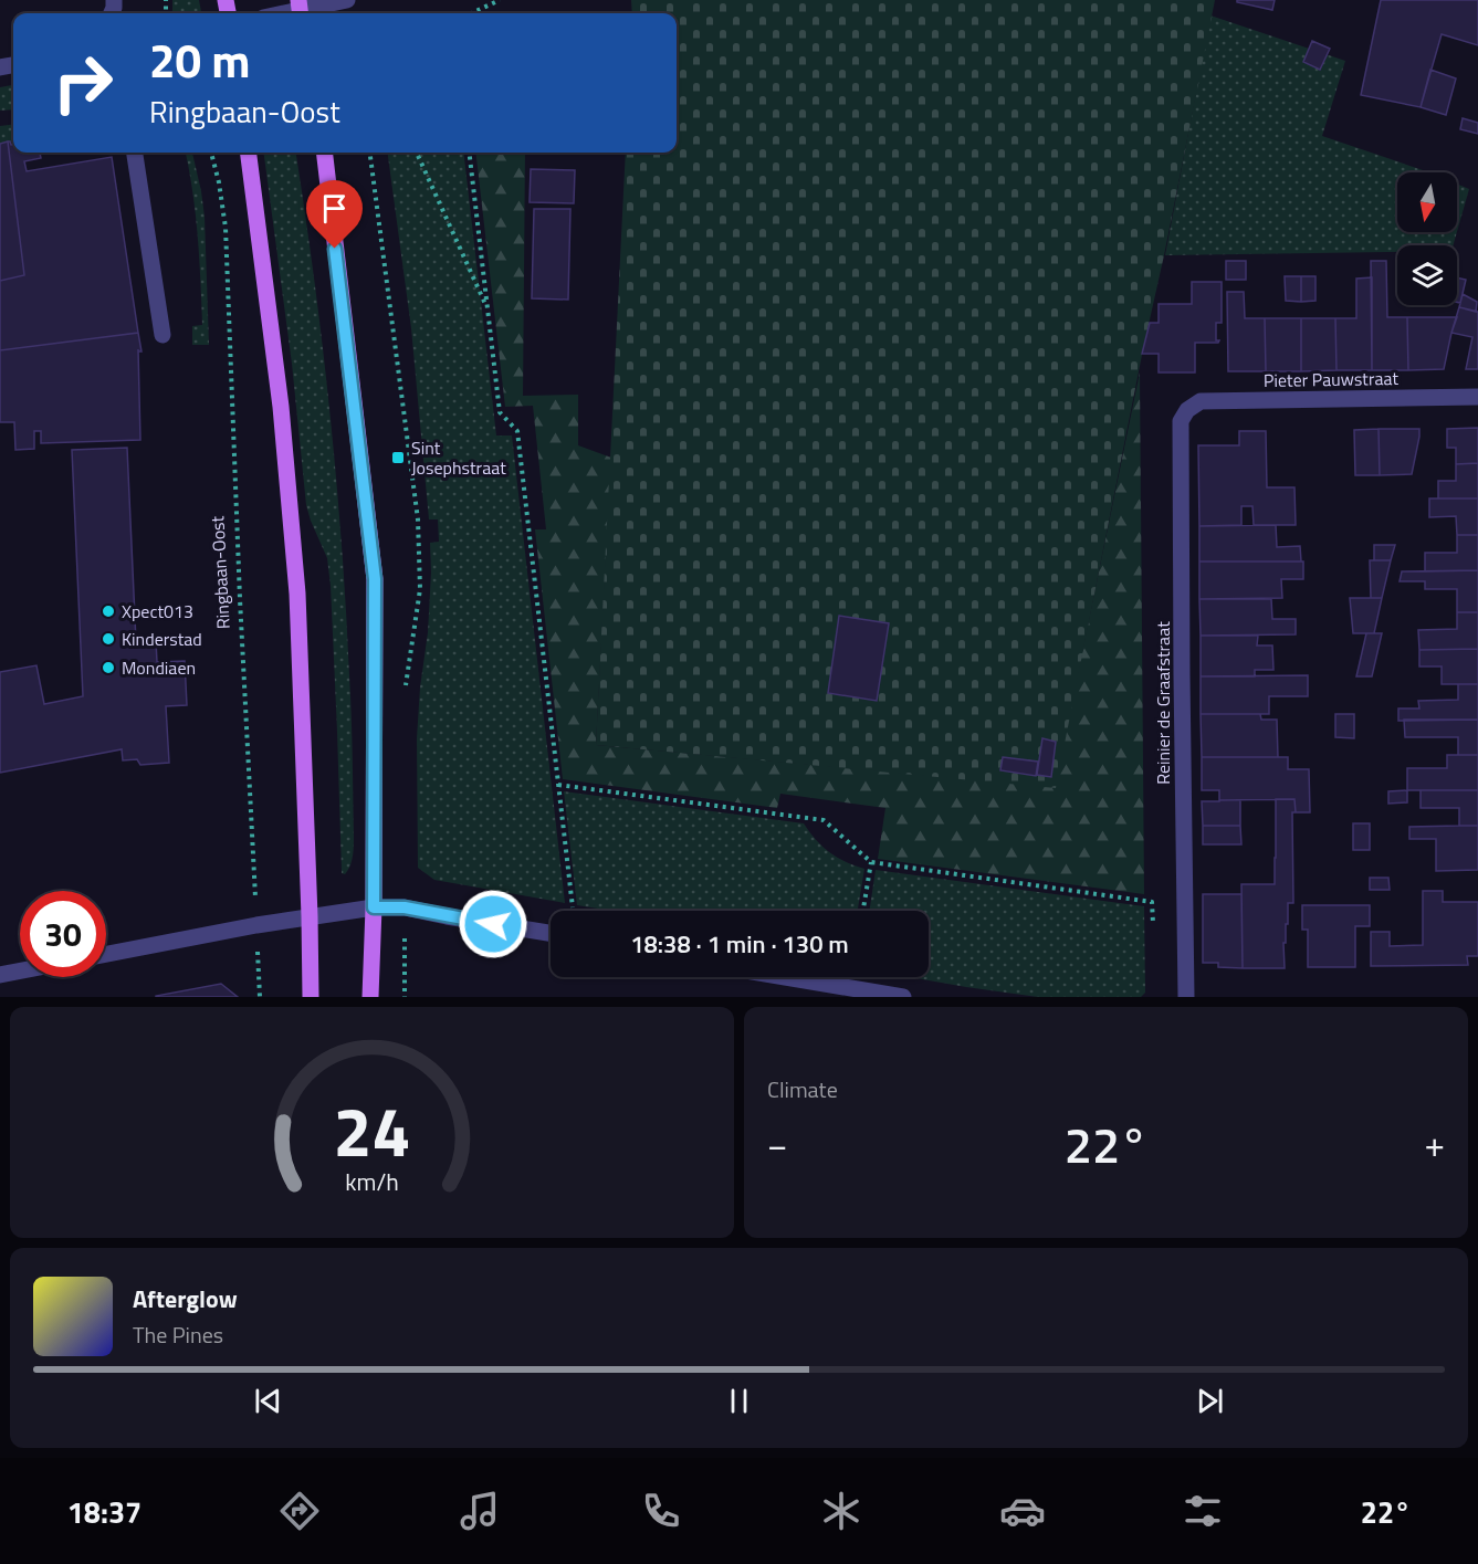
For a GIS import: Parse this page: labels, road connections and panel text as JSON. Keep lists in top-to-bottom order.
{
  "streets": {
    "street": ["Pieter Pauwstraat", "Reinier de Graafstraat"],
    "path": ["Ringbaan-Oost"]
  },
  "crossings": [
    ["Pieter Pauwstraat", "Reinier de Graafstraat"]
  ],
  "places": {
    "transit": ["Sint Josephstraat"],
    "other": ["Xpect013", "Kinderstad", "Mondiaen"]
  },
  "north": "bottom",
  "page": {
    "turn": ["20 m", "Ringbaan-Oost"],
    "limit": "30",
    "trip": "18:38 · 1 min · 130 m",
    "tile": "Climate",
    "heat": ["−", "22°", "+"],
    "song": ["Afterglow", "The Pines"],
    "tabs": ["18:37", "22°"],
    "gauge": ["24", "km/h"]
  }
}
